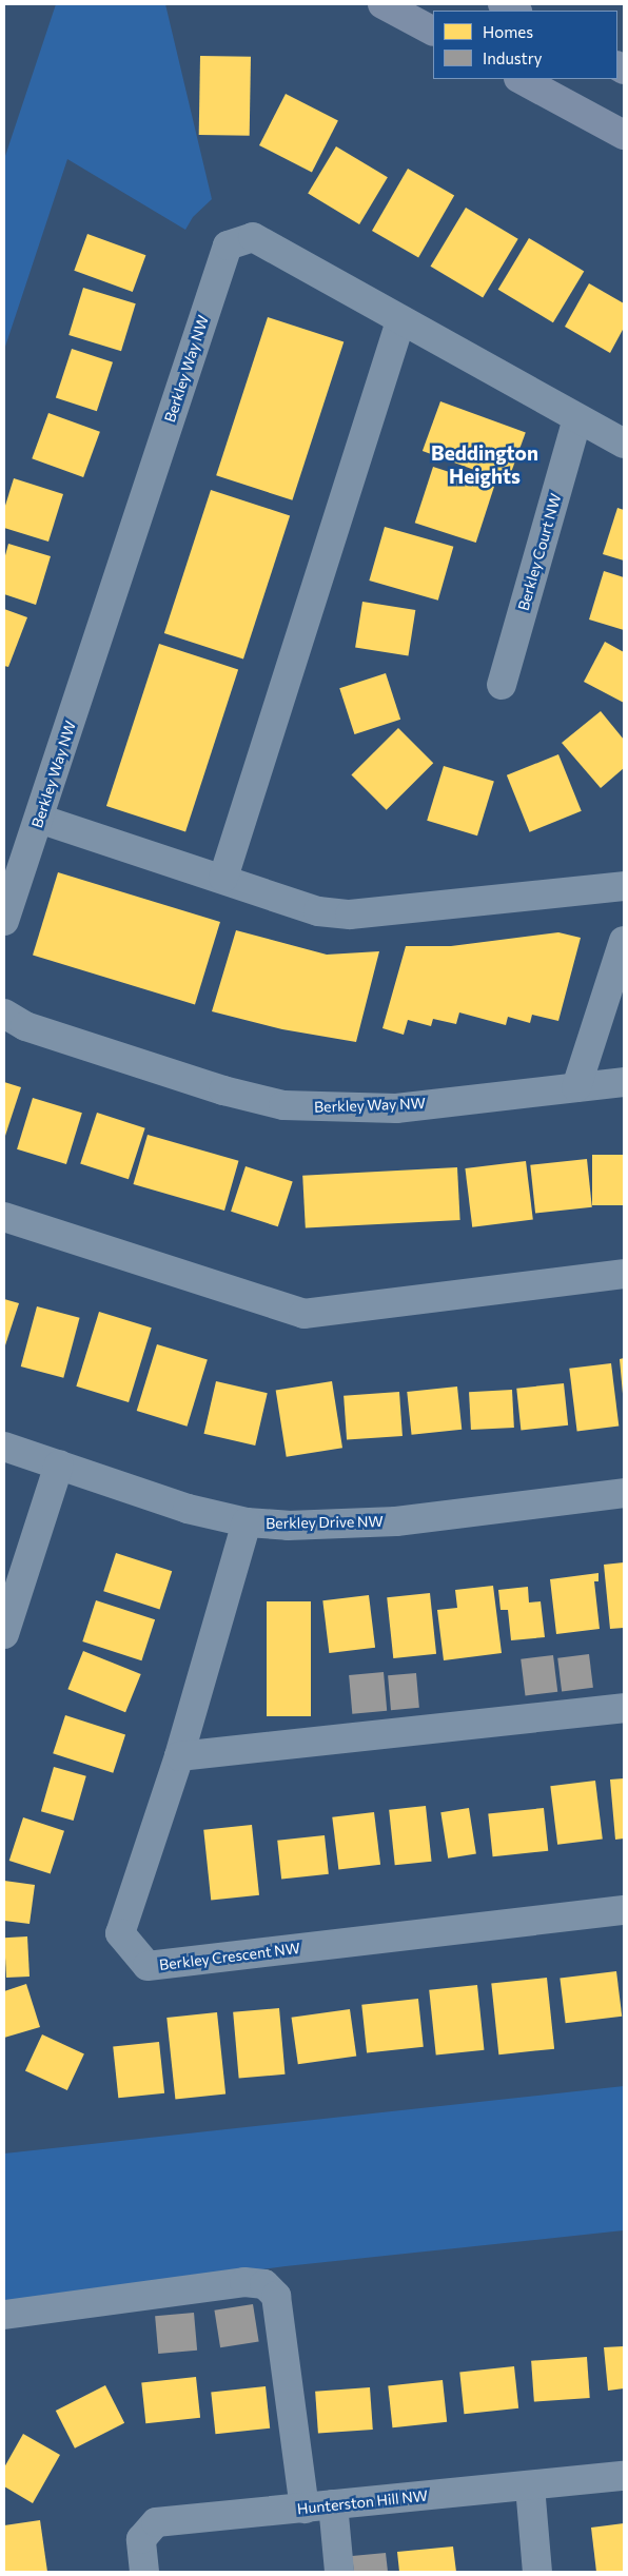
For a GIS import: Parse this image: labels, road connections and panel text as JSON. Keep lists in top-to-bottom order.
{
  "streets": {
    "street": [
      "Berkley Way NW",
      "Berkley Court NW",
      "Berkley Drive NW",
      "Berkley Crescent NW",
      "Hunterston Hill NW"
    ]
  },
  "crossings": [
    ["Berkley Way NW", "Berkley Court NW"],
    ["Berkley Drive NW", "Berkley Crescent NW"]
  ],
  "districts": ["Beddington Heights"],
  "legend": ["Homes", "Industry"]
}
